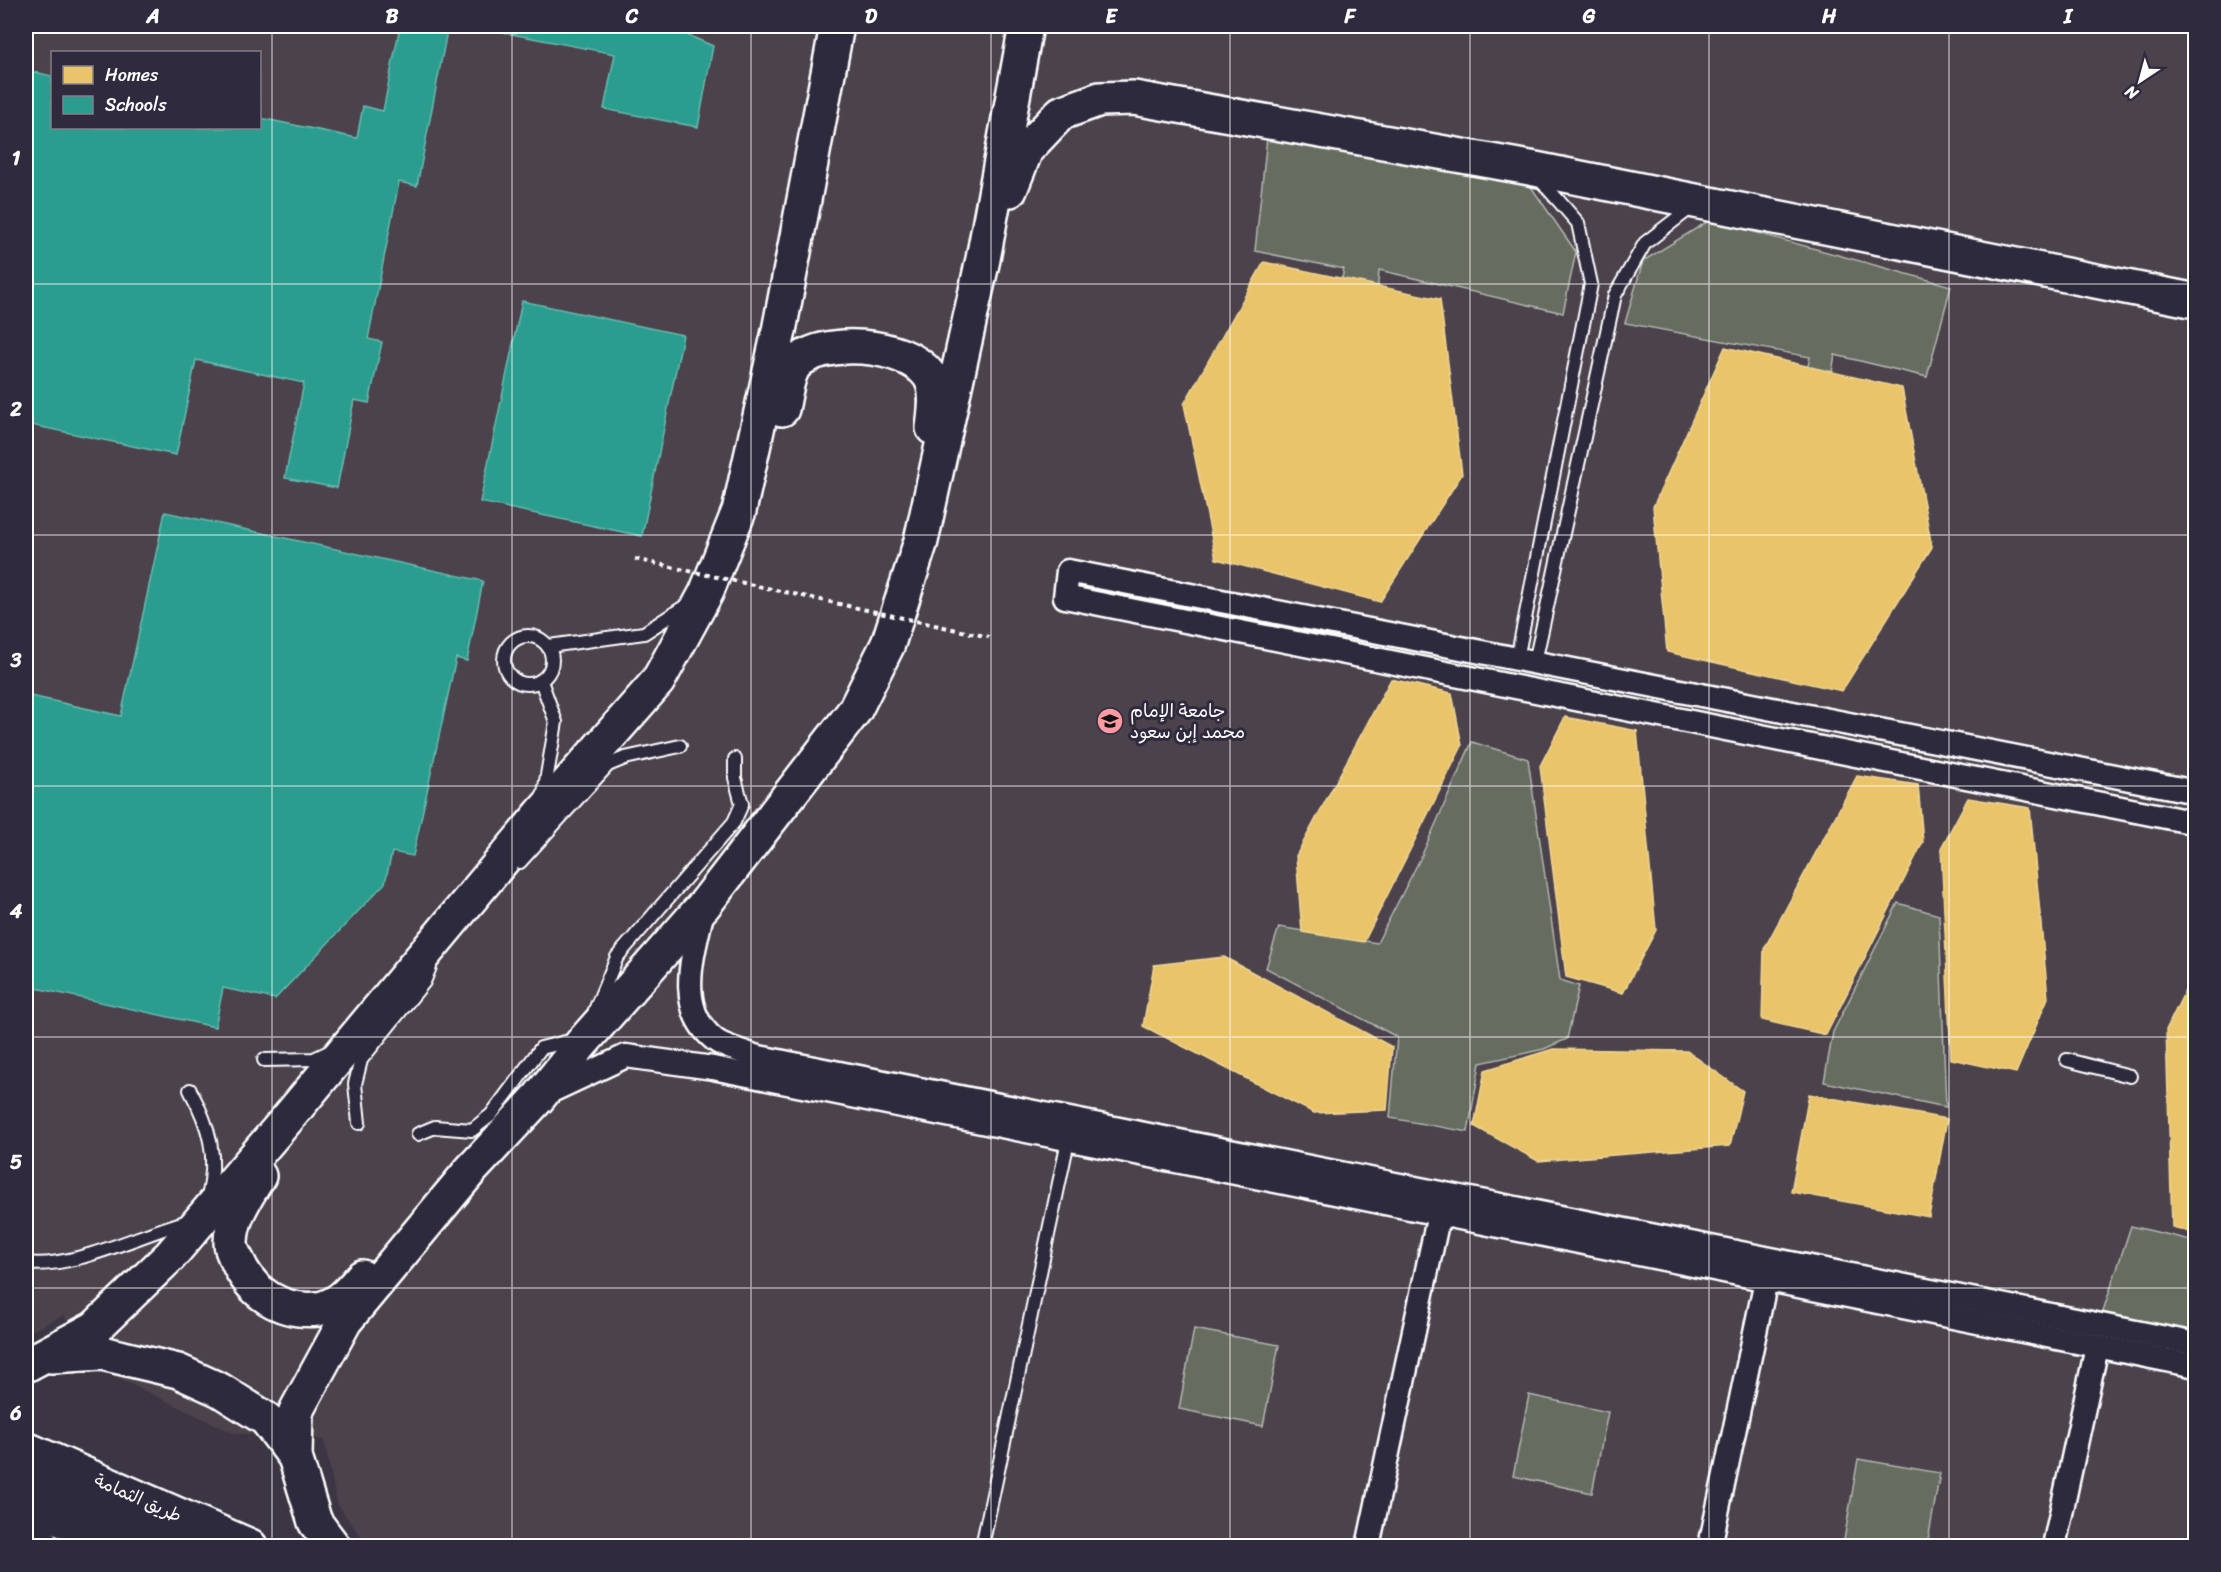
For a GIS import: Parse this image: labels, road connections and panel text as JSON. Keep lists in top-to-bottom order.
{
  "streets": {
    "street": ["طريق الثمامة"]
  },
  "places": {
    "school or university": ["جامعة الإمام محمد إبن سعود"]
  },
  "legend": ["Homes", "Schools"],
  "north": "bottom left",
  "grid": {
    "columns": [
      "A",
      "B",
      "C",
      "D",
      "E",
      "F",
      "G",
      "H",
      "I"
    ],
    "rows": [
      "1",
      "2",
      "3",
      "4",
      "5",
      "6"
    ]
  }
}
